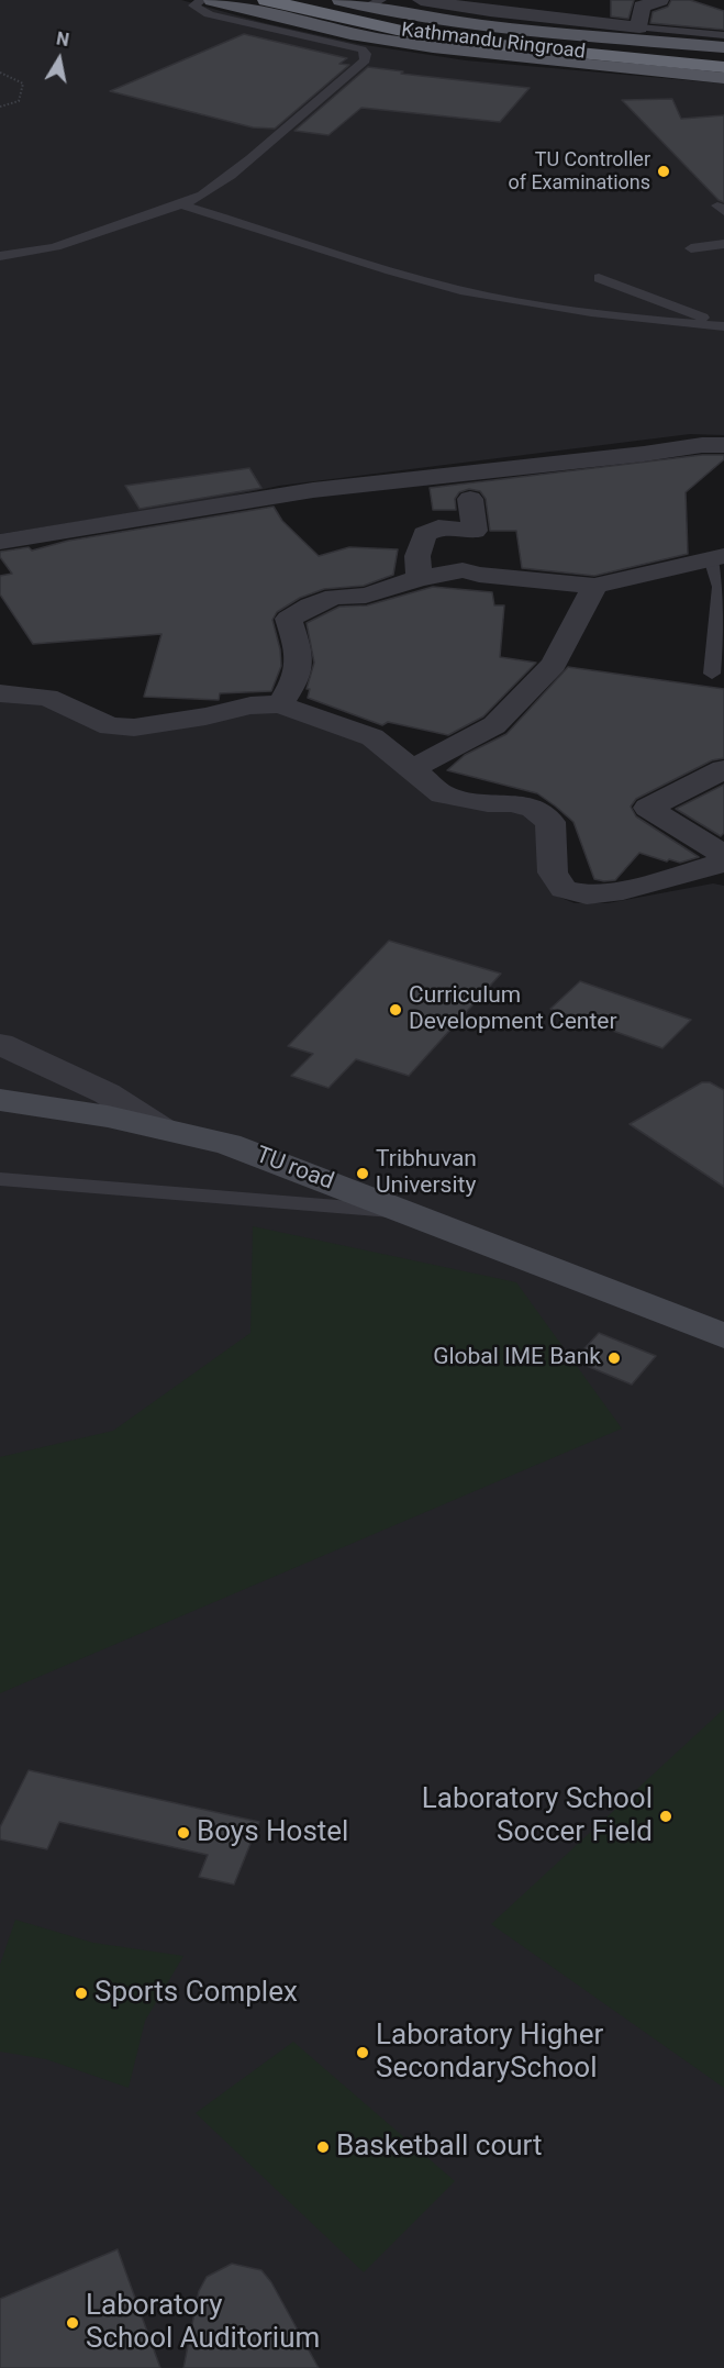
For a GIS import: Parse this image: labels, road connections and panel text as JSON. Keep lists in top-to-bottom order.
{
  "streets": {
    "highway": ["Kathmandu Ringroad"],
    "street": ["TU road"]
  },
  "places": [
    "TU Controller of Examinations",
    "Curriculum Development Center",
    "Tribhuvan University",
    "Global IME Bank",
    "Laboratory School Soccer Field",
    "Boys Hostel",
    "Sports Complex",
    "Laboratory Higher SecondarySchool",
    "Basketball court",
    "Laboratory School Auditorium"
  ],
  "north": "top"
}
